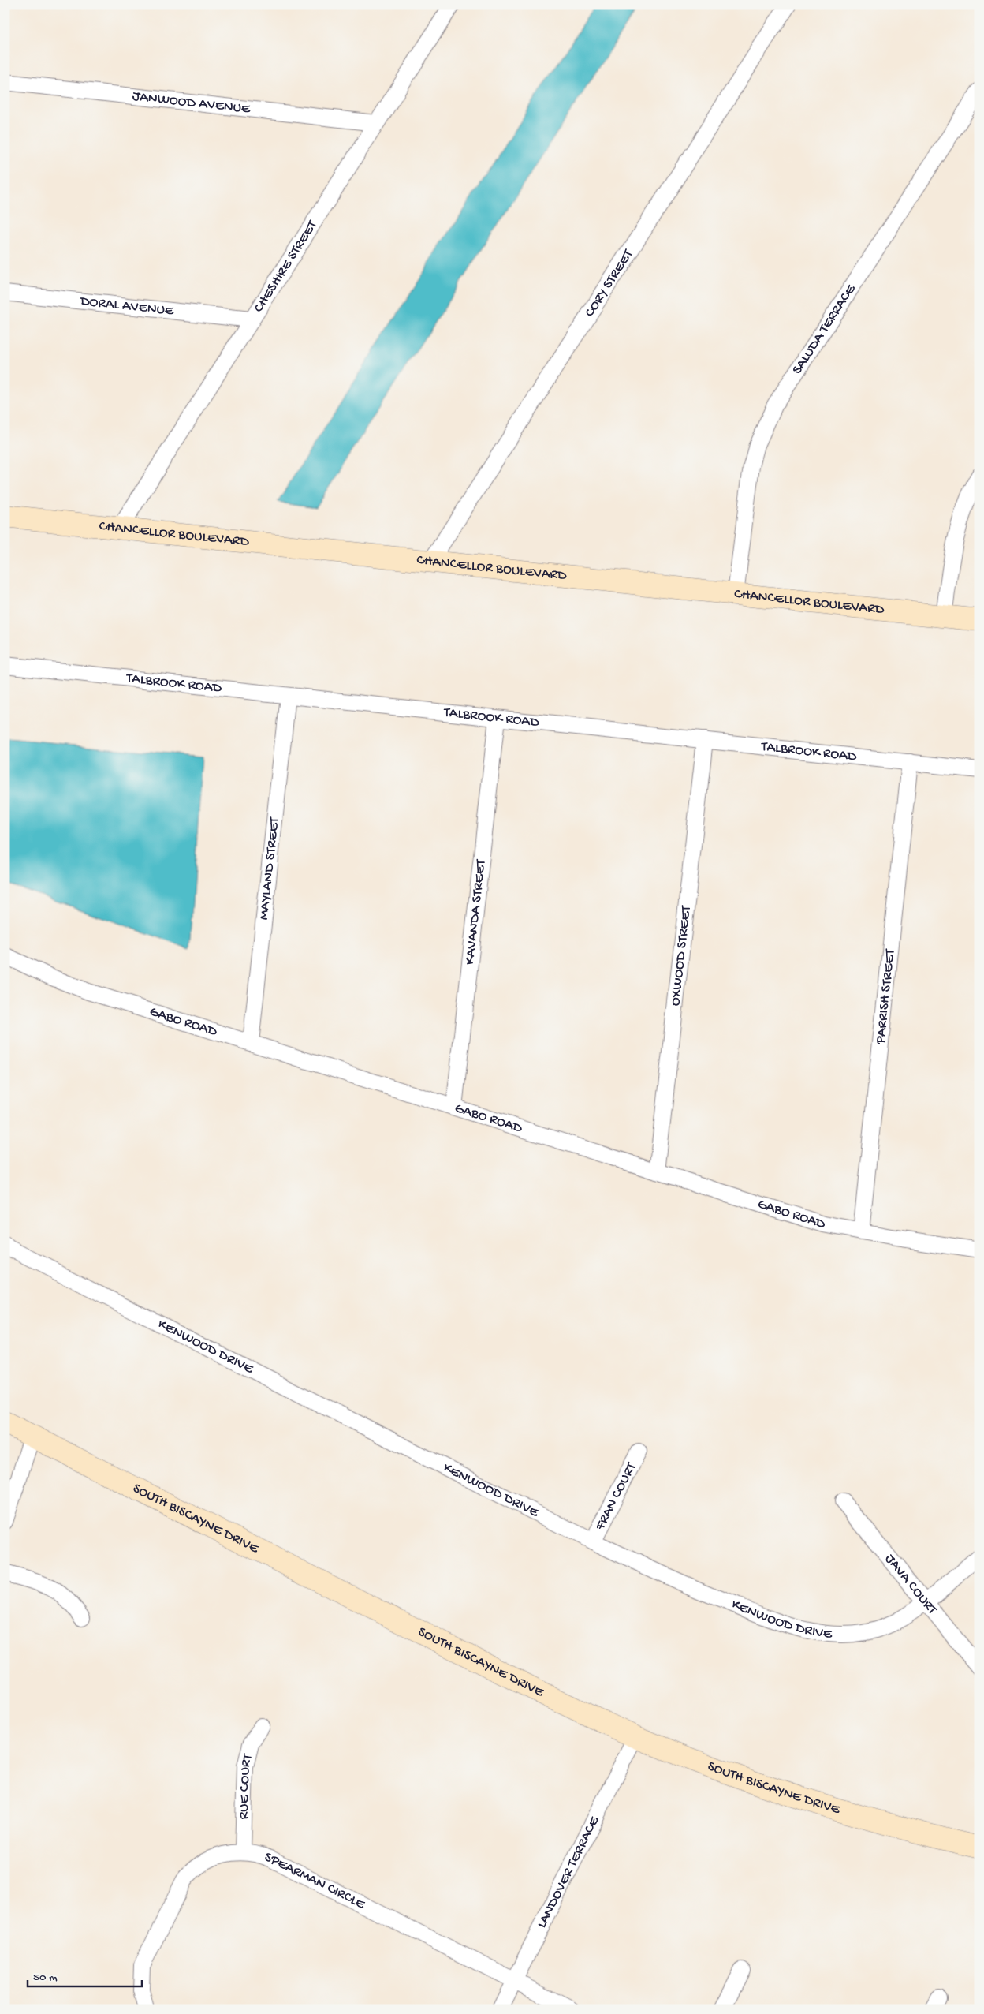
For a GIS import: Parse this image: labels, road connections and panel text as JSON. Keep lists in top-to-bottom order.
{
  "streets": {
    "street": [
      "JANWOOD AVENUE",
      "CHESHIRE STREET",
      "CORY STREET",
      "DORAL AVENUE",
      "SALUDA TERRACE",
      "CHANCELLOR BOULEVARD",
      "TALBROOK ROAD",
      "MAYLAND STREET",
      "KAVANDA STREET",
      "OXWOOD STREET",
      "PARRISH STREET",
      "GABO ROAD",
      "KENWOOD DRIVE",
      "FRAN COURT",
      "SOUTH BISCAYNE DRIVE",
      "JAVA COURT",
      "RUE COURT",
      "LANDOVER TERRACE",
      "SPEARMAN CIRCLE"
    ]
  },
  "crossings": [
    ["JANWOOD AVENUE", "CHESHIRE STREET"],
    ["CHESHIRE STREET", "DORAL AVENUE"],
    ["CHESHIRE STREET", "CHANCELLOR BOULEVARD"],
    ["CORY STREET", "CHANCELLOR BOULEVARD"],
    ["SALUDA TERRACE", "CHANCELLOR BOULEVARD"],
    ["TALBROOK ROAD", "MAYLAND STREET"],
    ["TALBROOK ROAD", "KAVANDA STREET"],
    ["TALBROOK ROAD", "OXWOOD STREET"],
    ["TALBROOK ROAD", "PARRISH STREET"],
    ["MAYLAND STREET", "GABO ROAD"],
    ["KAVANDA STREET", "GABO ROAD"],
    ["OXWOOD STREET", "GABO ROAD"],
    ["PARRISH STREET", "GABO ROAD"],
    ["KENWOOD DRIVE", "FRAN COURT"],
    ["KENWOOD DRIVE", "JAVA COURT"],
    ["SOUTH BISCAYNE DRIVE", "LANDOVER TERRACE"],
    ["RUE COURT", "SPEARMAN CIRCLE"],
    ["LANDOVER TERRACE", "SPEARMAN CIRCLE"]
  ],
  "scale_bar": "50 m"
}
